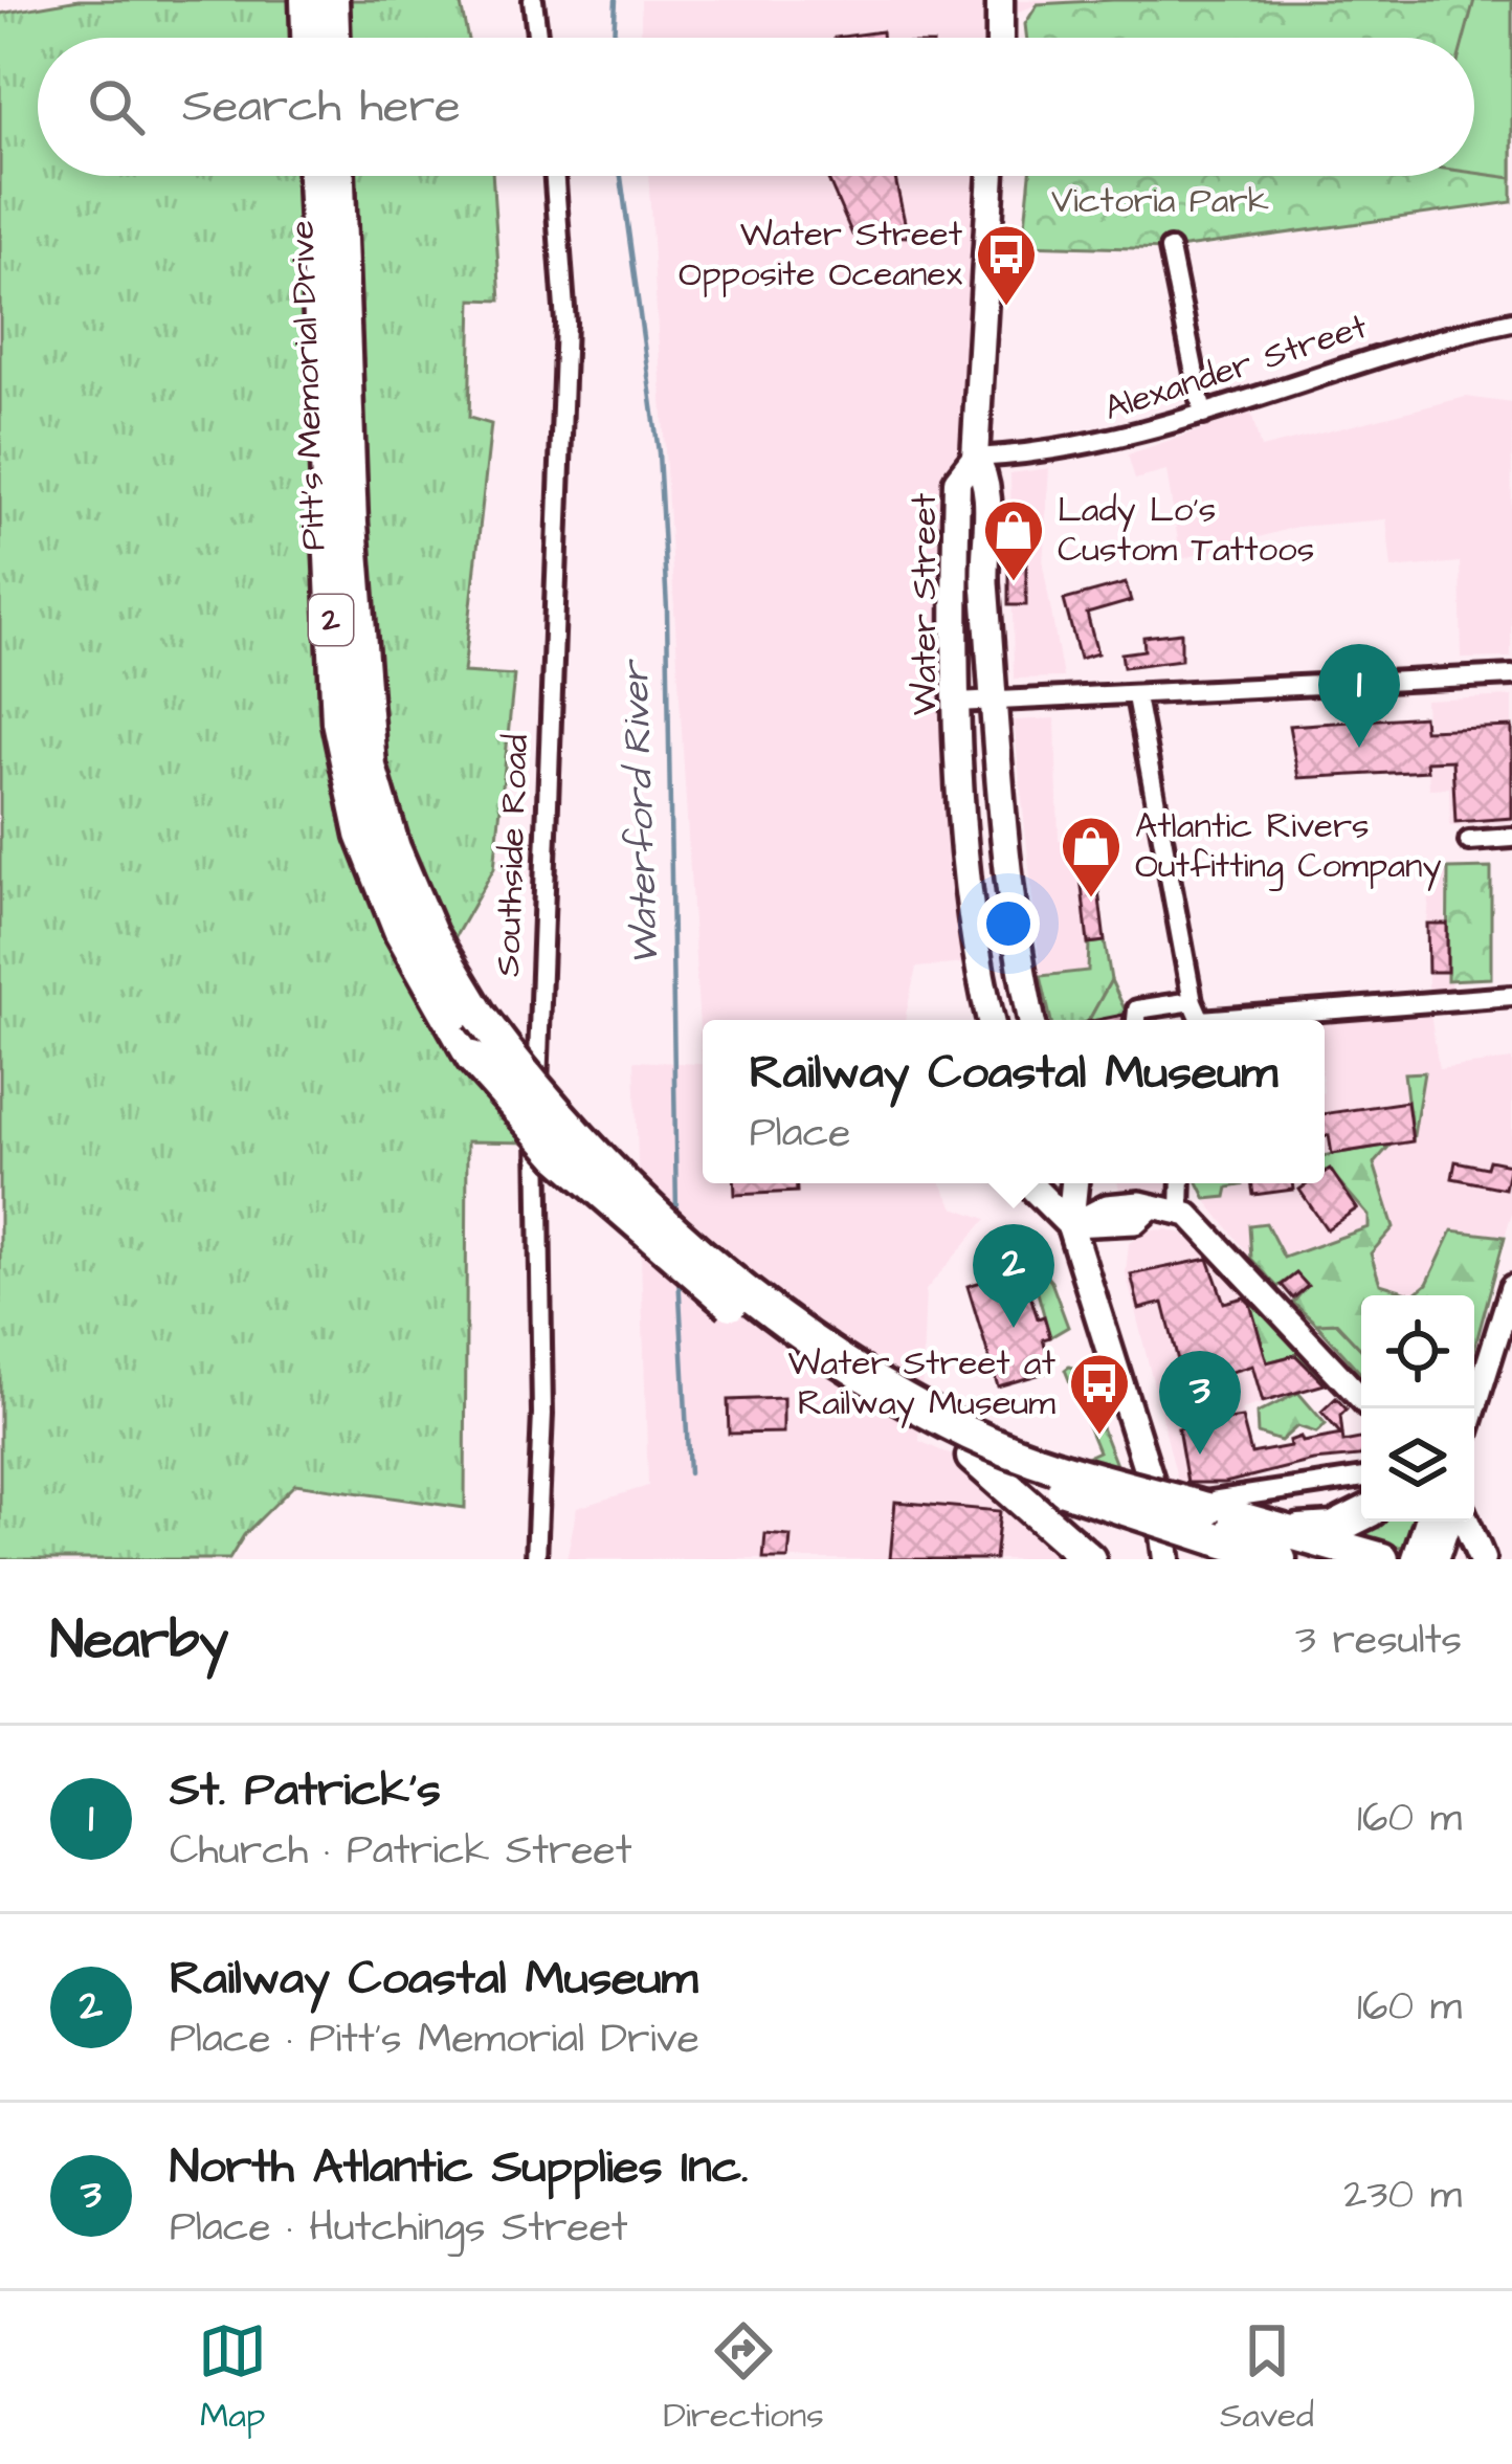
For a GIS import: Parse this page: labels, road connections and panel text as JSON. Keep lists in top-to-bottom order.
{
  "streets": {
    "highway": ["Pitt's Memorial Drive", "2"],
    "main road": ["Water Street"],
    "street": ["Alexander Street", "Southside Road"]
  },
  "crossings": [
    ["Alexander Street", "Water Street"]
  ],
  "water": ["Waterford River"],
  "parks": ["Victoria Park"],
  "places": {
    "bus stop": ["Water Street Opposite Oceanex", "Water Street at Railway Museum"],
    "shop": ["Lady Lo's Custom Tattoos", "Atlantic Rivers Outfitting Company"]
  },
  "page": {
    "search": "Search here",
    "pins": ["1", "2", "3"],
    "popup": ["Railway Coastal Museum", "Place"],
    "heading": ["Nearby", "3 results"],
    "list": [
      {
        "mark": "1",
        "name": "St. Patrick's",
        "note": "Church · Patrick Street",
        "value": "160 m"
      },
      {
        "mark": "2",
        "name": "Railway Coastal Museum",
        "note": "Place · Pitt's Memorial Drive",
        "value": "160 m"
      },
      {
        "mark": "3",
        "name": "North Atlantic Supplies Inc.",
        "note": "Place · Hutchings Street",
        "value": "230 m"
      }
    ],
    "nav": ["Map", "Directions", "Saved"]
  }
}
